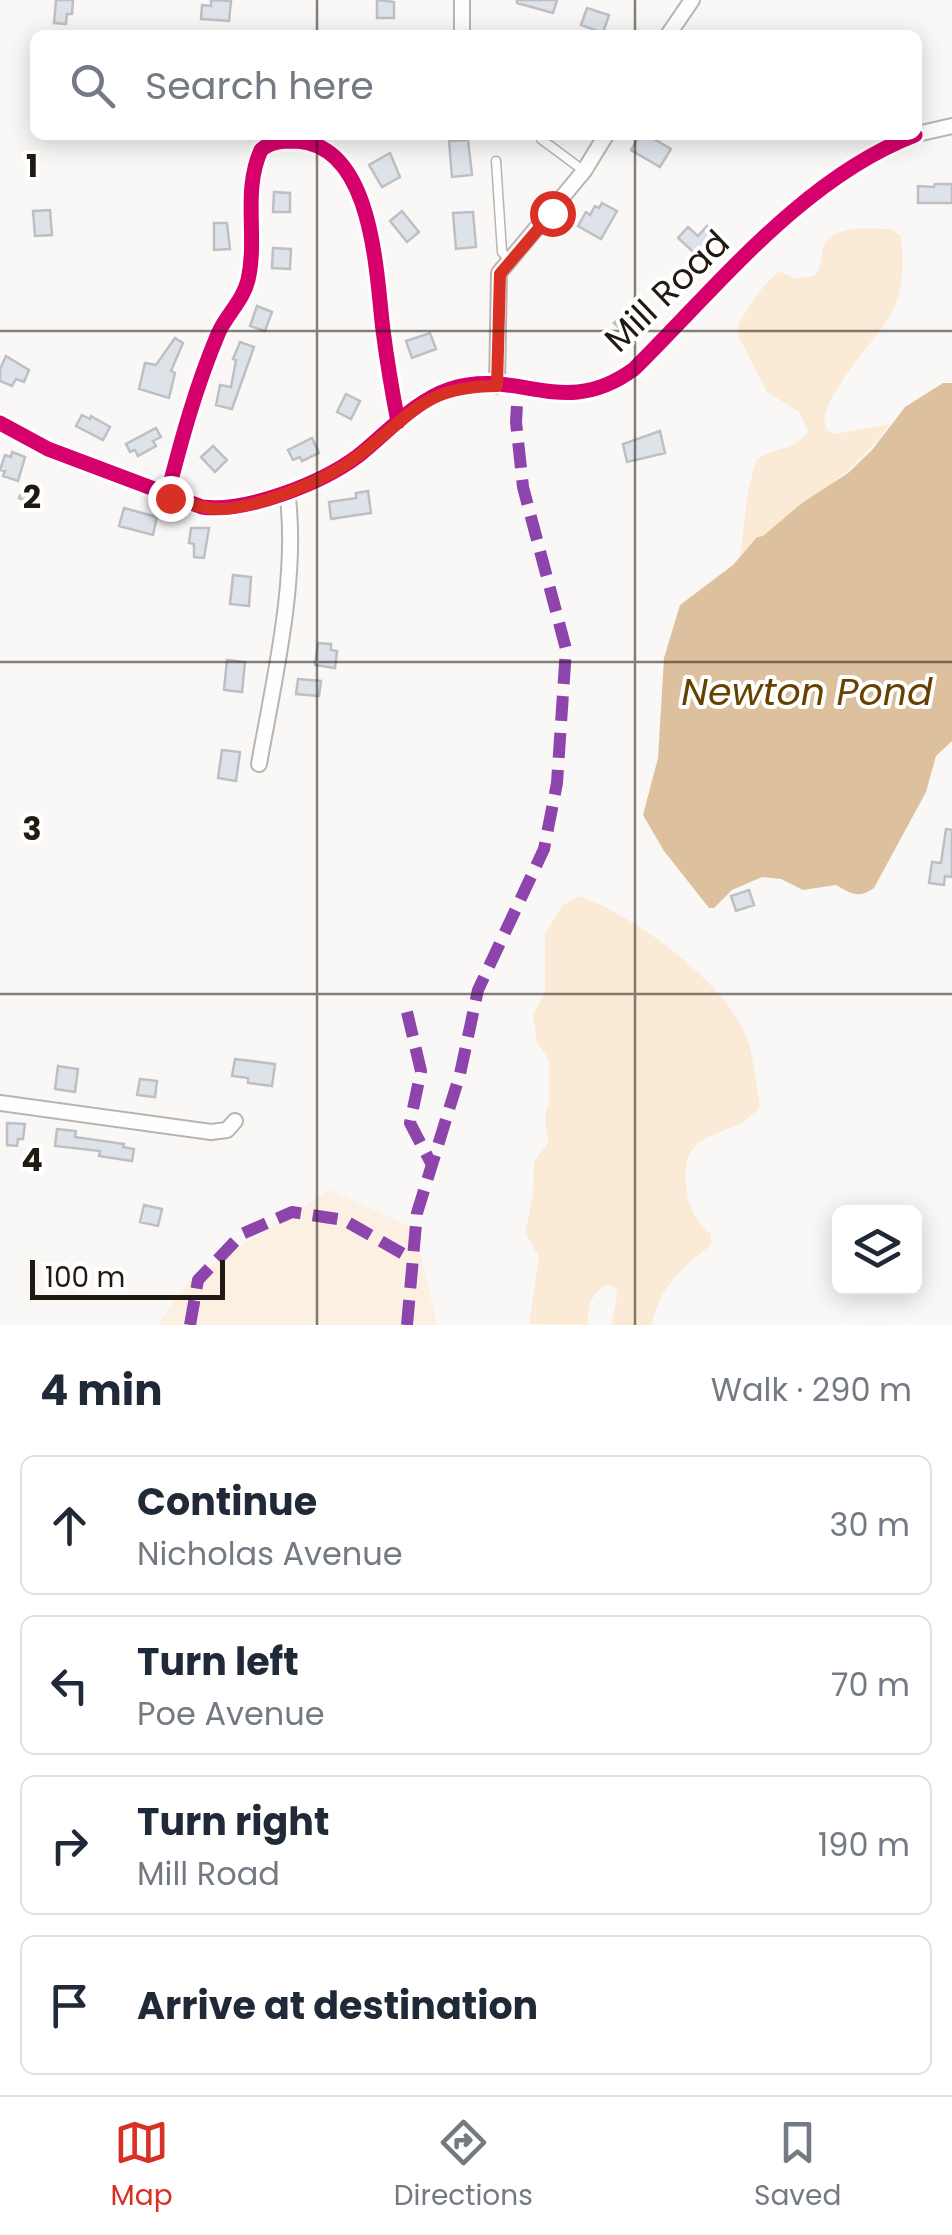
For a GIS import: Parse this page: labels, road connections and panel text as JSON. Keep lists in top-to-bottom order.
{
  "streets": {
    "street": ["Mill Road"]
  },
  "water": ["Newton Pond"],
  "scale_bar": "100 m",
  "page": {
    "search": "Search here",
    "scale": "100 m",
    "heading": ["4 min", "Walk · 290 m"],
    "list": [
      ["Continue", "Nicholas Avenue", "30 m"],
      ["Turn left", "Poe Avenue", "70 m"],
      ["Turn right", "Mill Road", "190 m"],
      "Arrive at destination"
    ],
    "nav": ["Map", "Directions", "Saved"]
  },
  "grid": {
    "rows": [
      "1",
      "2",
      "3",
      "4"
    ]
  }
}
